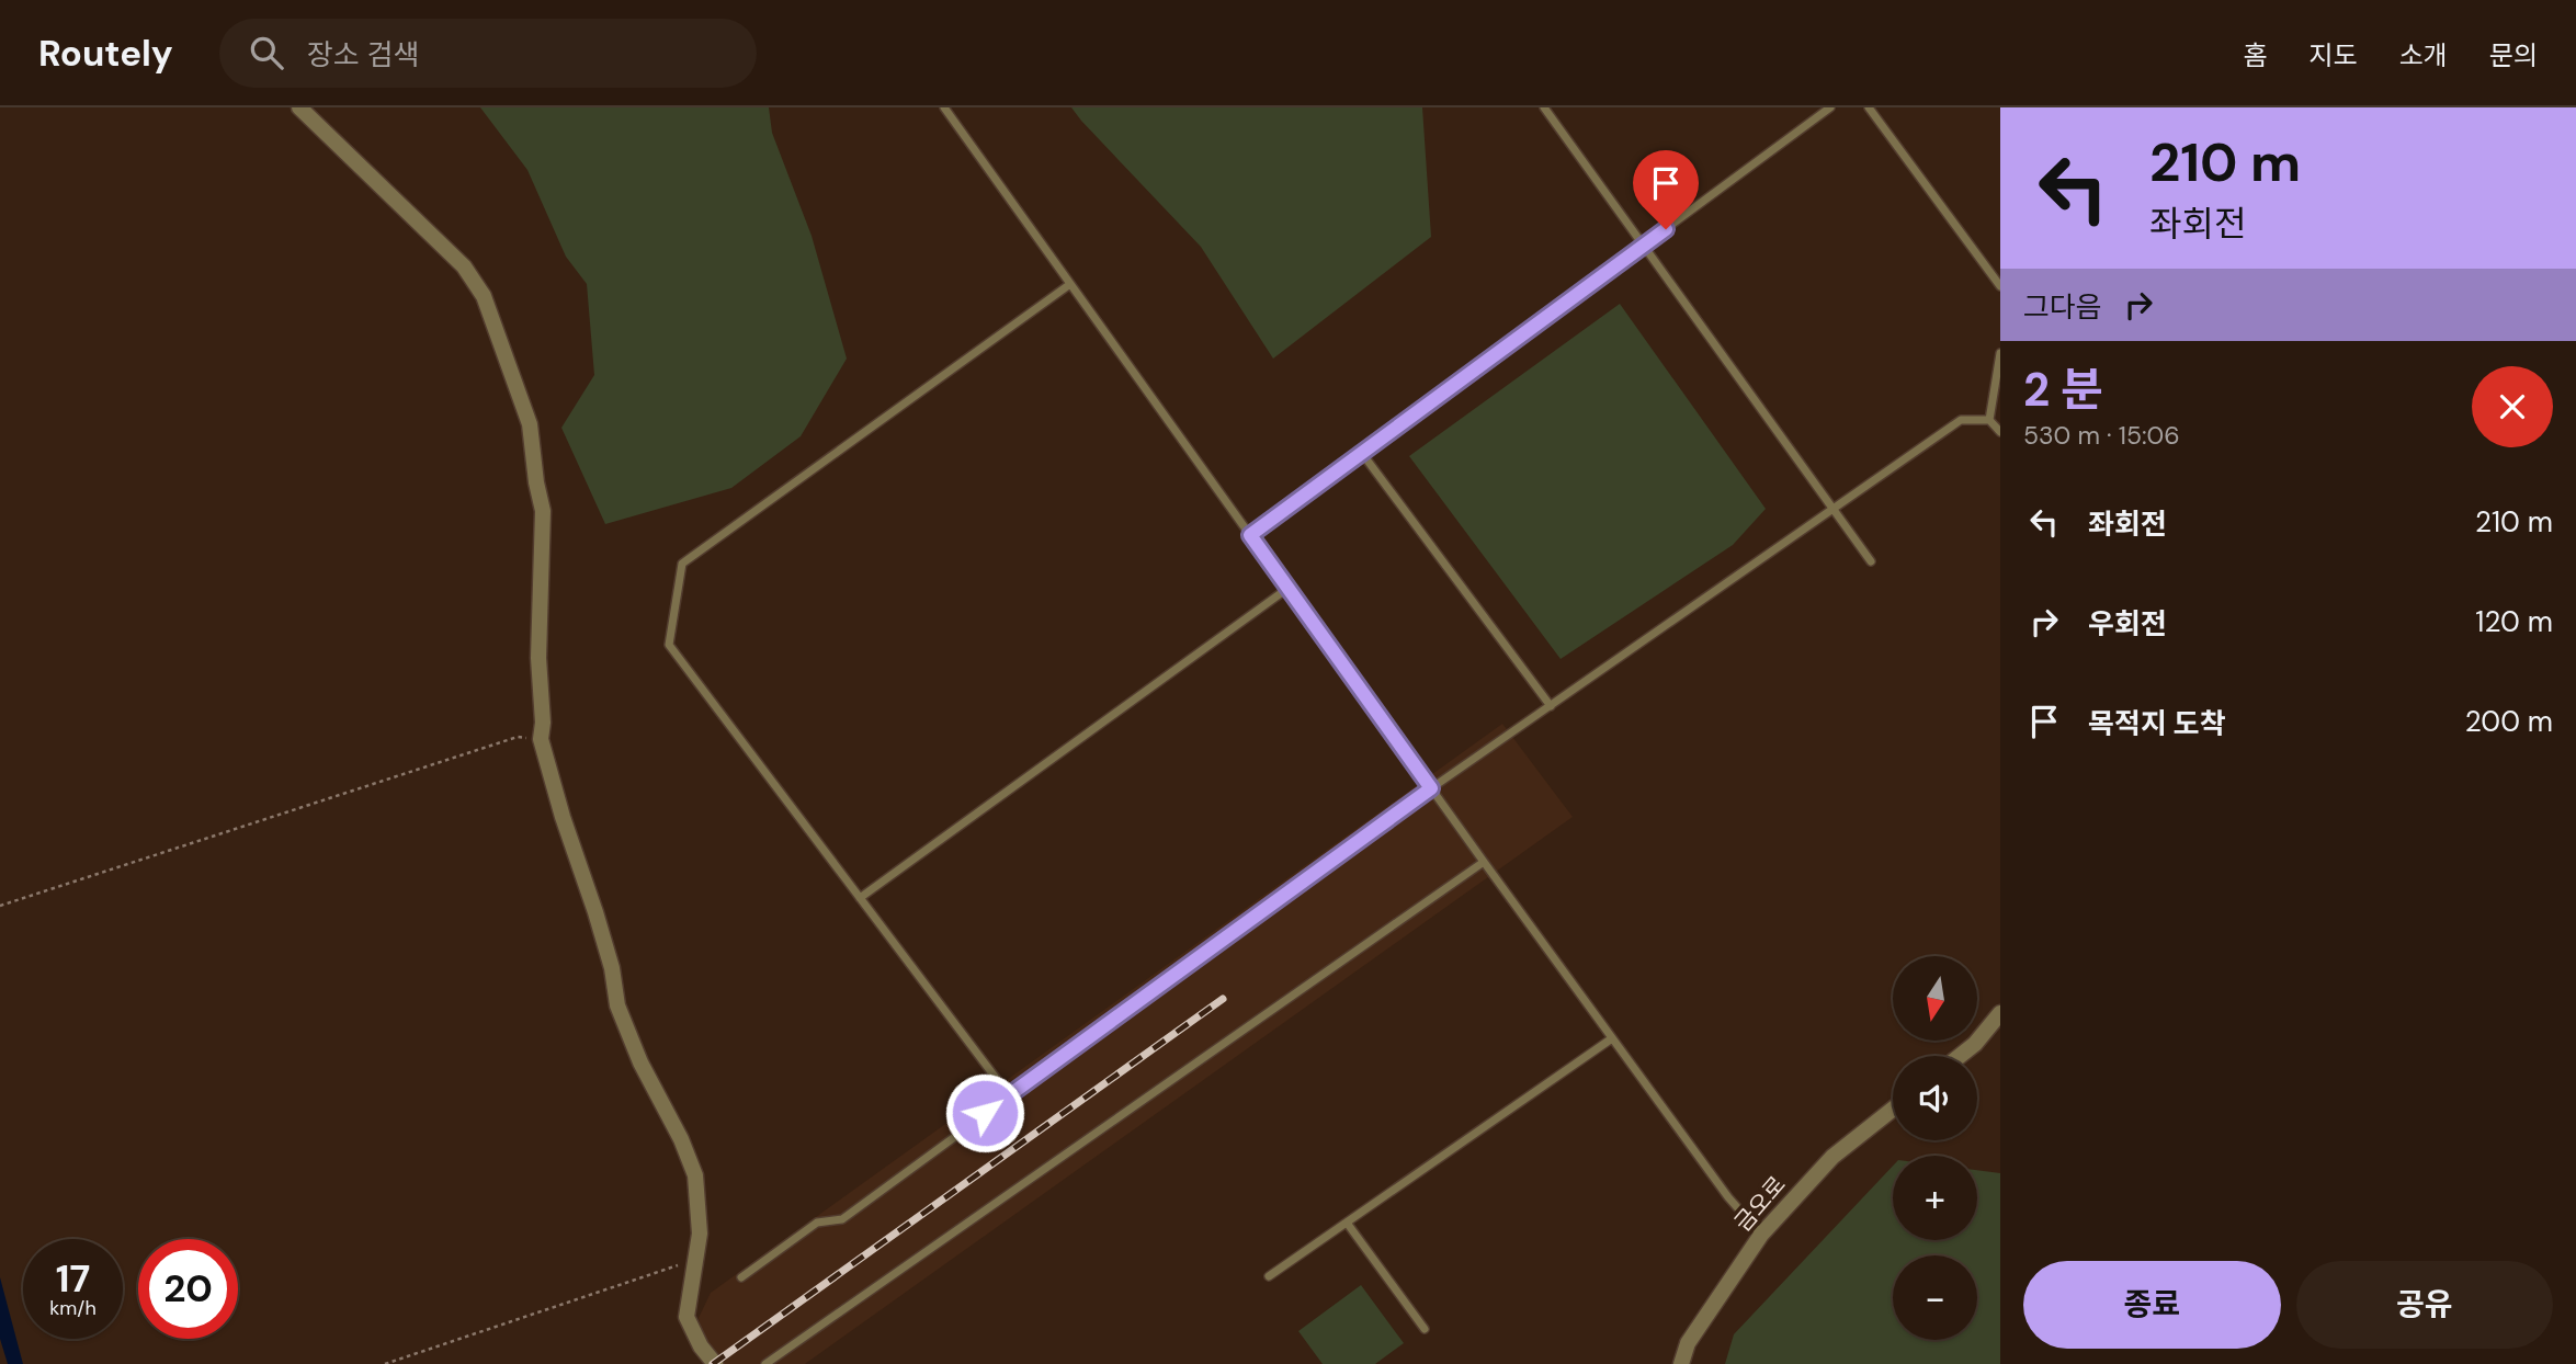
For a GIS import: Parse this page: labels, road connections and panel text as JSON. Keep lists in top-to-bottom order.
{
  "streets": {
    "street": ["금오로"]
  },
  "north": "bottom",
  "page": {
    "header": "Routely",
    "search": "장소 검색",
    "nav": [
      "홈",
      "지도",
      "소개",
      "문의"
    ],
    "turn": ["210 m", "좌회전"],
    "then": "그다음",
    "heading": ["2 분", "530 m · 15:06"],
    "list": [
      {
        "name": "좌회전",
        "value": "210 m"
      },
      {
        "name": "우회전",
        "value": "120 m"
      },
      {
        "name": "목적지 도착",
        "value": "200 m"
      }
    ],
    "map_buttons": ["+", "−"],
    "speed": "17 km/h",
    "limit": "20",
    "buttons": ["종료", "공유"]
  }
}
